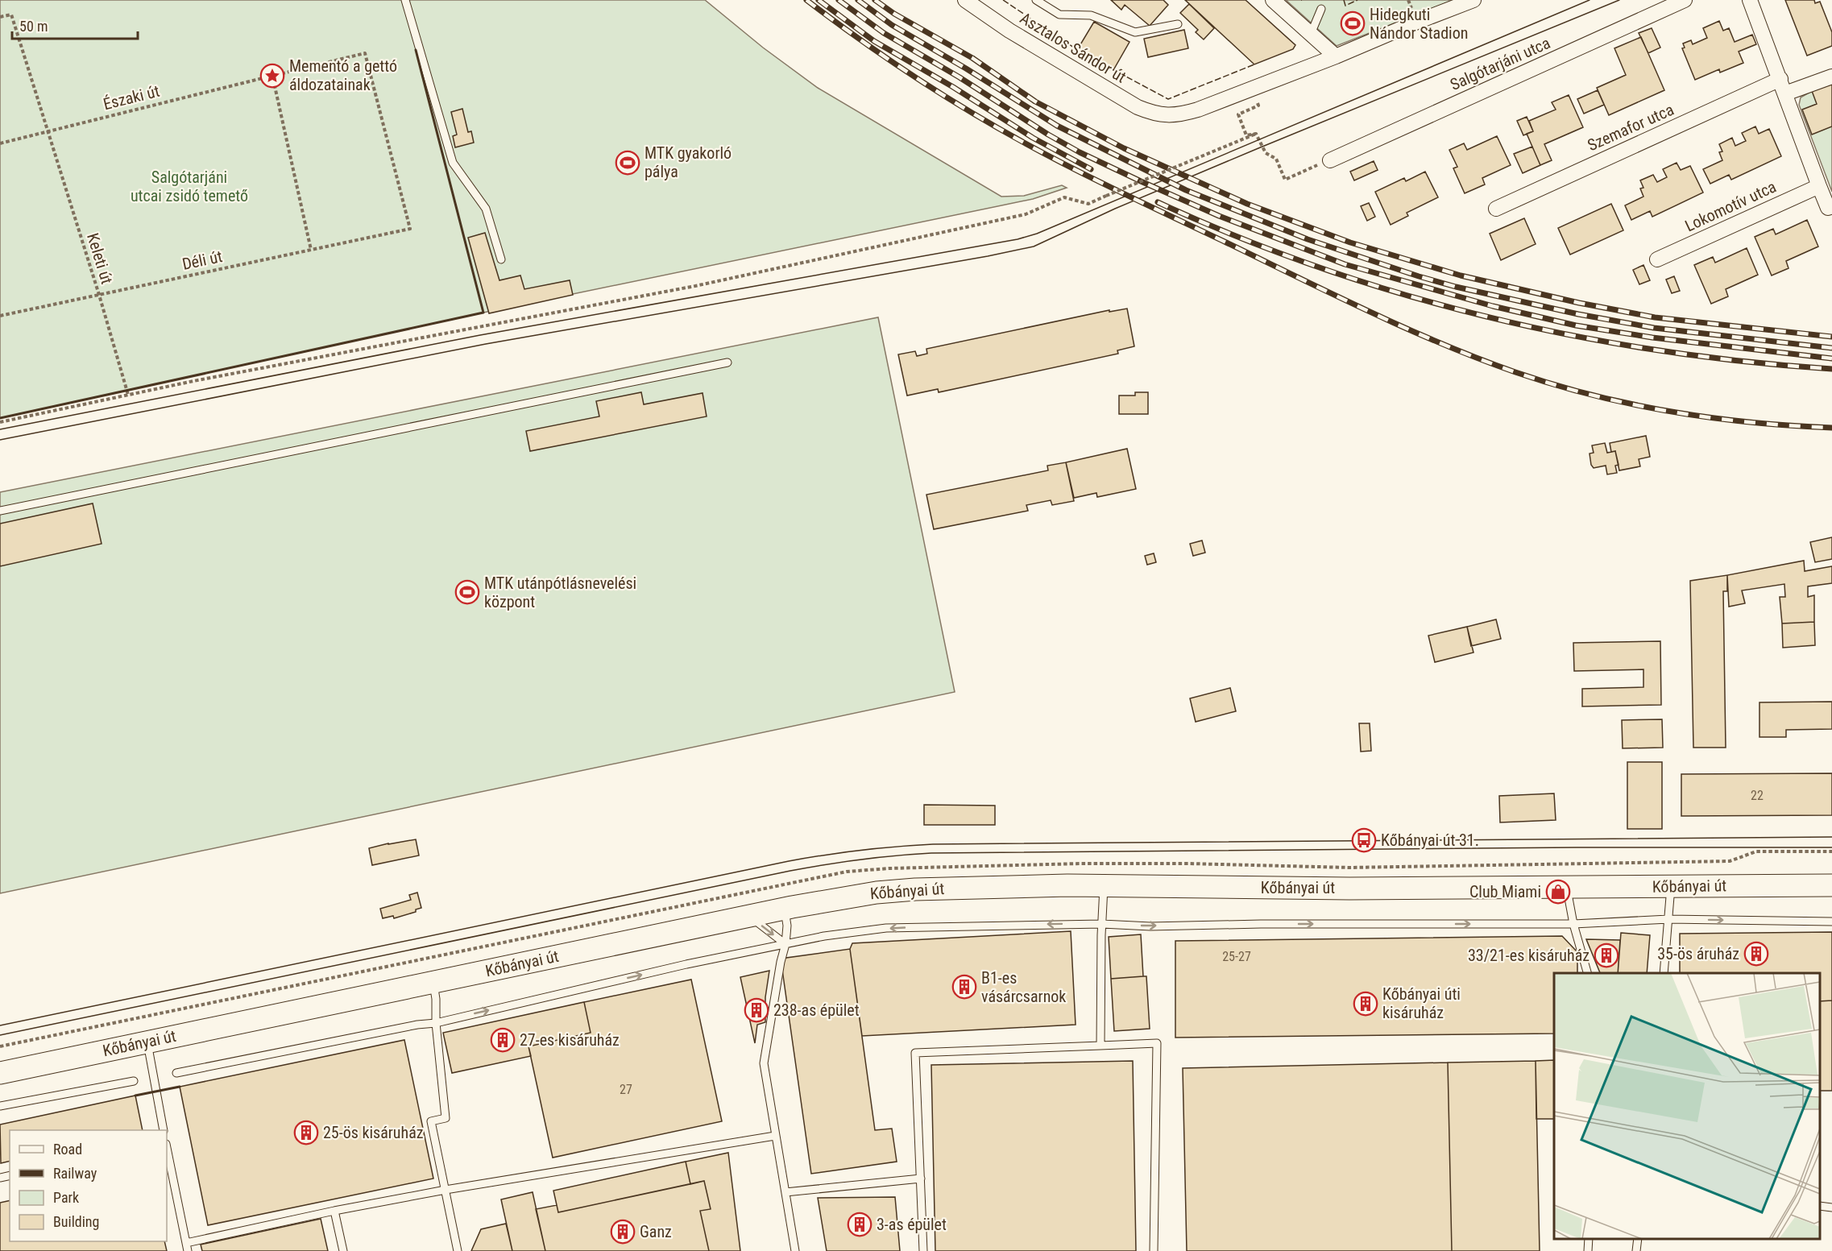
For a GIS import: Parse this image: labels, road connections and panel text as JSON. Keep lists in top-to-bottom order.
{
  "streets": {
    "main road": ["Kőbányai út"],
    "street": [
      "Asztalos Sándor út",
      "Salgótarjáni utca",
      "Szemafor utca",
      "Lokomotív utca"
    ],
    "path": ["Északi út", "Keleti út", "Déli út"]
  },
  "crossings": [
    ["Északi út", "Keleti út"],
    ["Északi út", "Déli út"],
    ["Keleti út", "Déli út"]
  ],
  "parks": ["Salgótarjáni utcai zsidó temető"],
  "places": {
    "sports": ["Hidegkuti Nándor Stadion", "MTK gyakorló pálya", "MTK utánpótlásnevelési központ"],
    "place": ["Mementó a gettó áldozatainak"],
    "bus stop": ["Kőbányai út 31."],
    "shop": ["Club Miami"],
    "building": [
      "35-ös áruház",
      "33/21-es kisáruház",
      "B1-es vásárcsarnok",
      "Kőbányai úti kisáruház",
      "238-as épület",
      "27-es kisáruház",
      "25-ös kisáruház",
      "3-as épület",
      "Ganz"
    ]
  },
  "house_numbers": ["22", "25-27", "27"],
  "legend": [
    "Road",
    "Railway",
    "Park",
    "Building"
  ],
  "scale_bar": "50 m"
}
